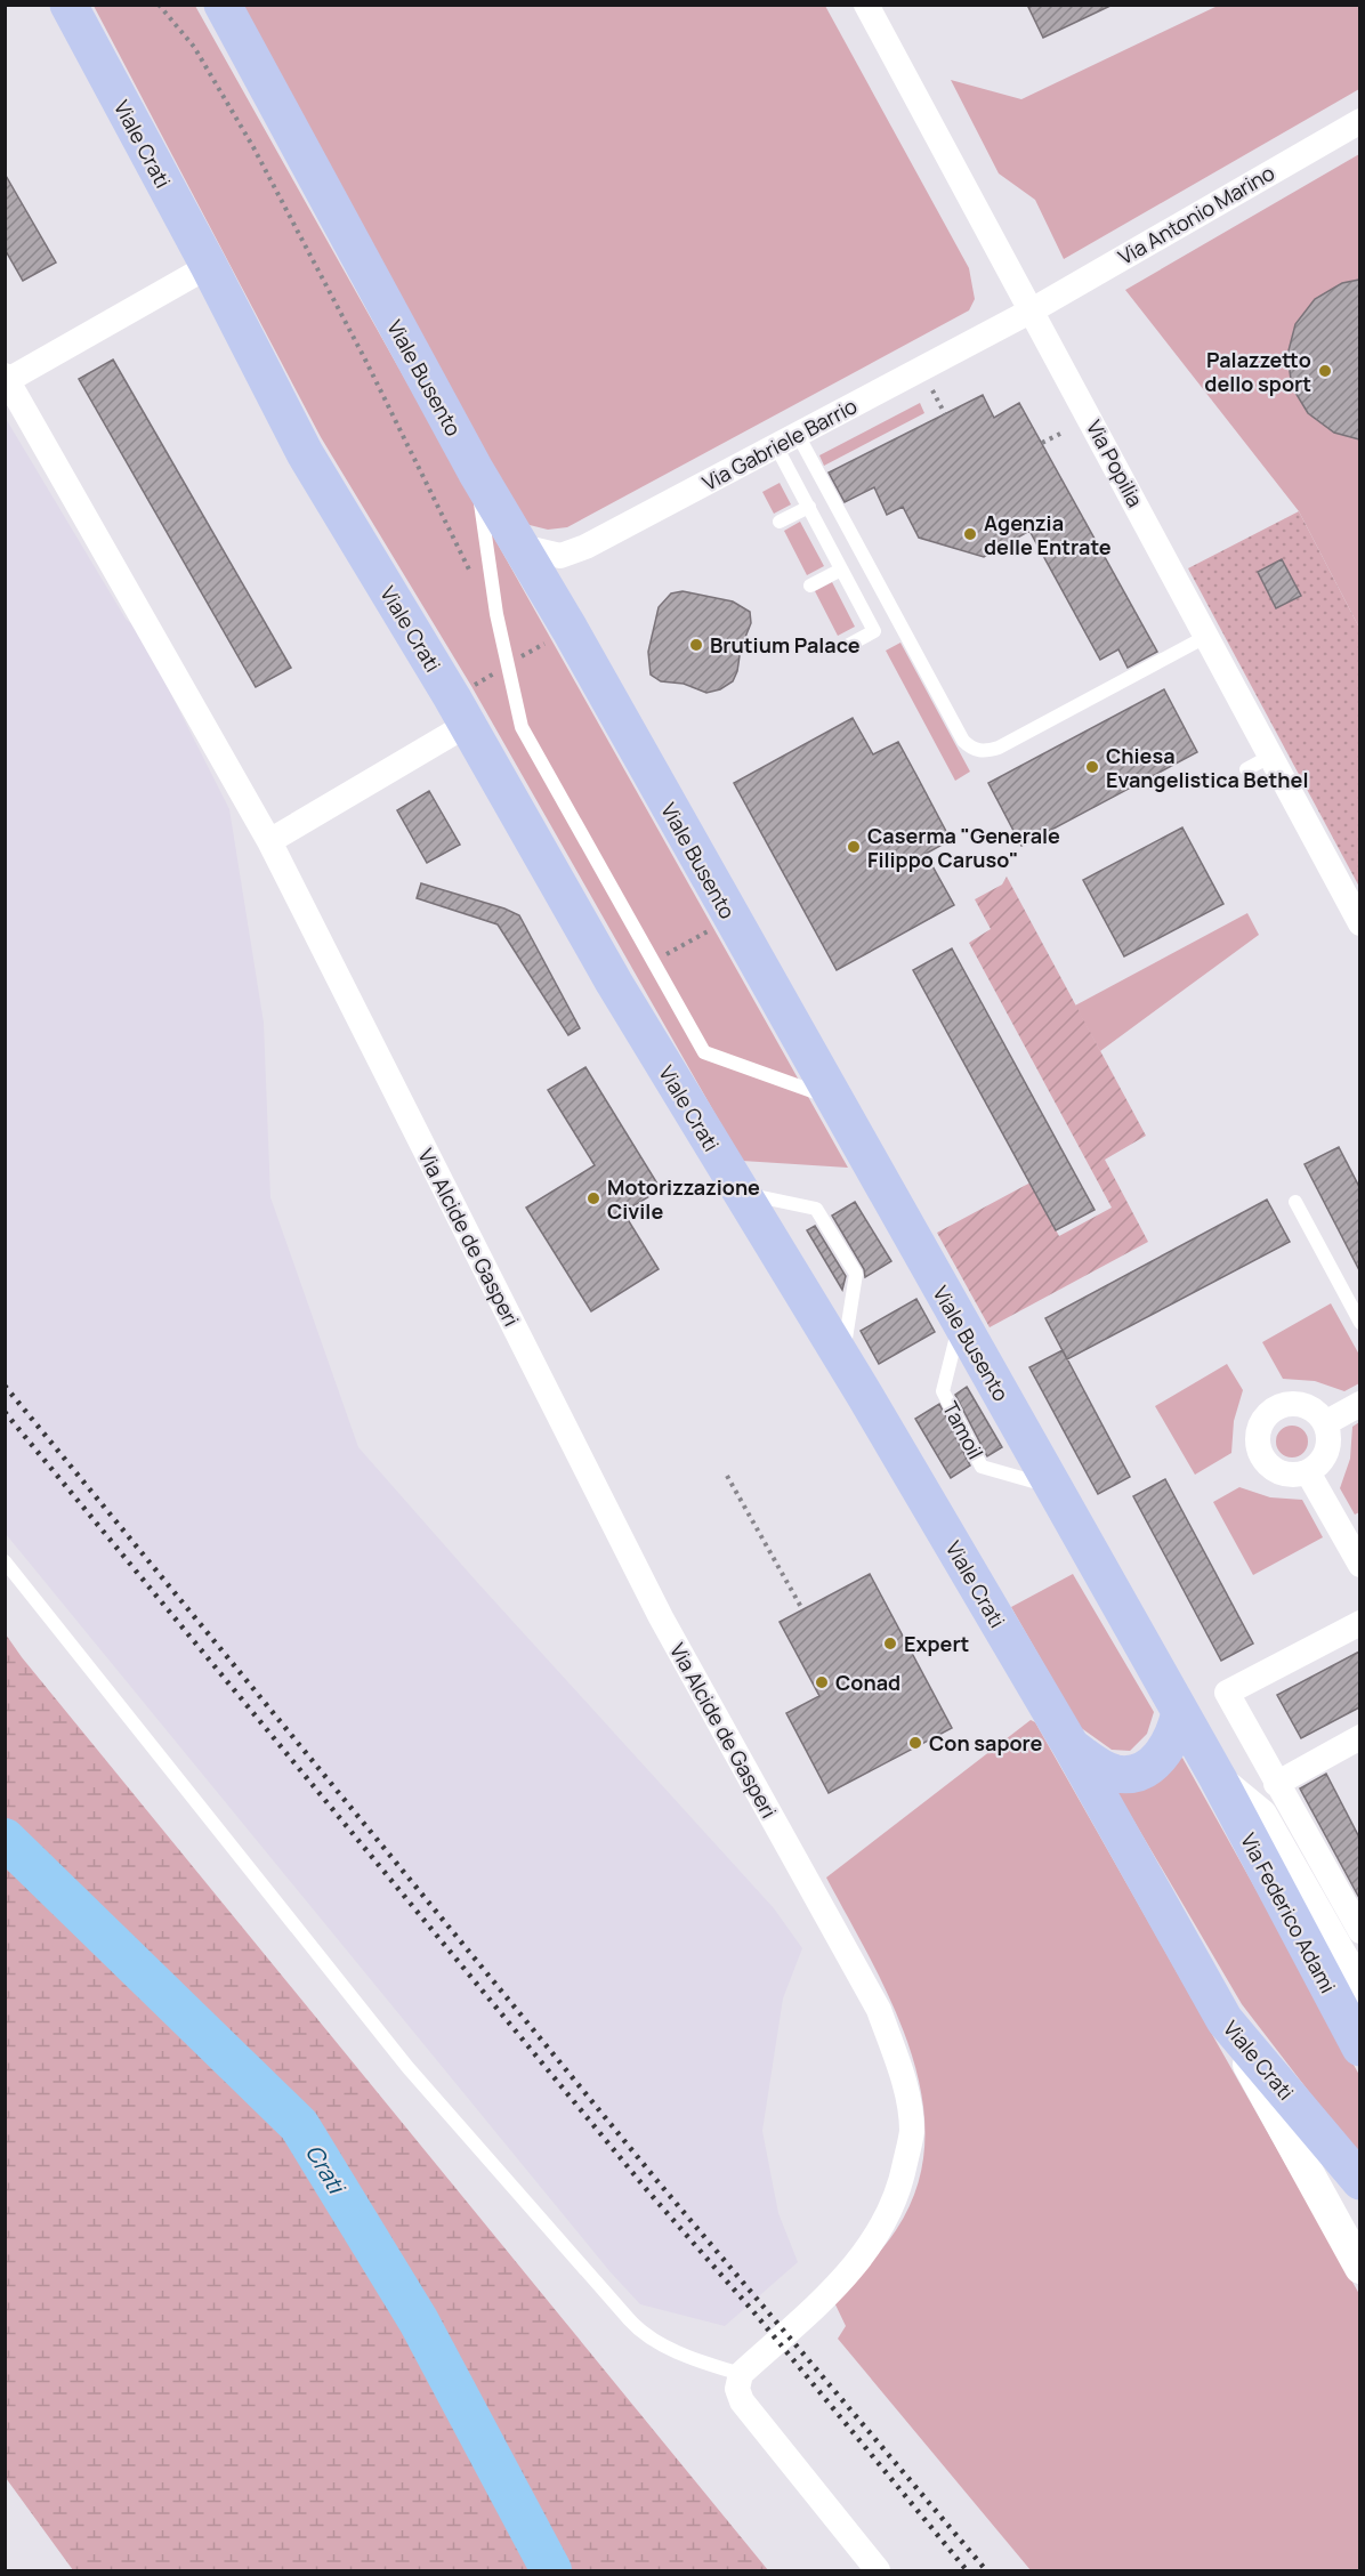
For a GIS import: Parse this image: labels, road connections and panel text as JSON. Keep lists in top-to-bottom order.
{
  "streets": {
    "main road": ["Viale Crati", "Viale Busento", "Via Federico Adami"],
    "street": [
      "Via Antonio Marino",
      "Via Gabriele Barrio",
      "Via Popilia",
      "Via Alcide de Gasperi"
    ],
    "lane": ["Tamoil"]
  },
  "crossings": [
    ["Via Antonio Marino", "Via Gabriele Barrio"],
    ["Via Antonio Marino", "Via Popilia"],
    ["Viale Busento", "Via Gabriele Barrio"],
    ["Viale Busento", "Tamoil"],
    ["Viale Busento", "Via Federico Adami"],
    ["Via Gabriele Barrio", "Via Popilia"]
  ],
  "water": ["Crati"],
  "places": [
    "Palazzetto dello sport",
    "Agenzia delle Entrate",
    "Brutium Palace",
    "Chiesa Evangelistica Bethel",
    "Caserma \"Generale Filippo Caruso\"",
    "Motorizzazione Civile",
    "Expert",
    "Conad",
    "Con sapore"
  ]
}
